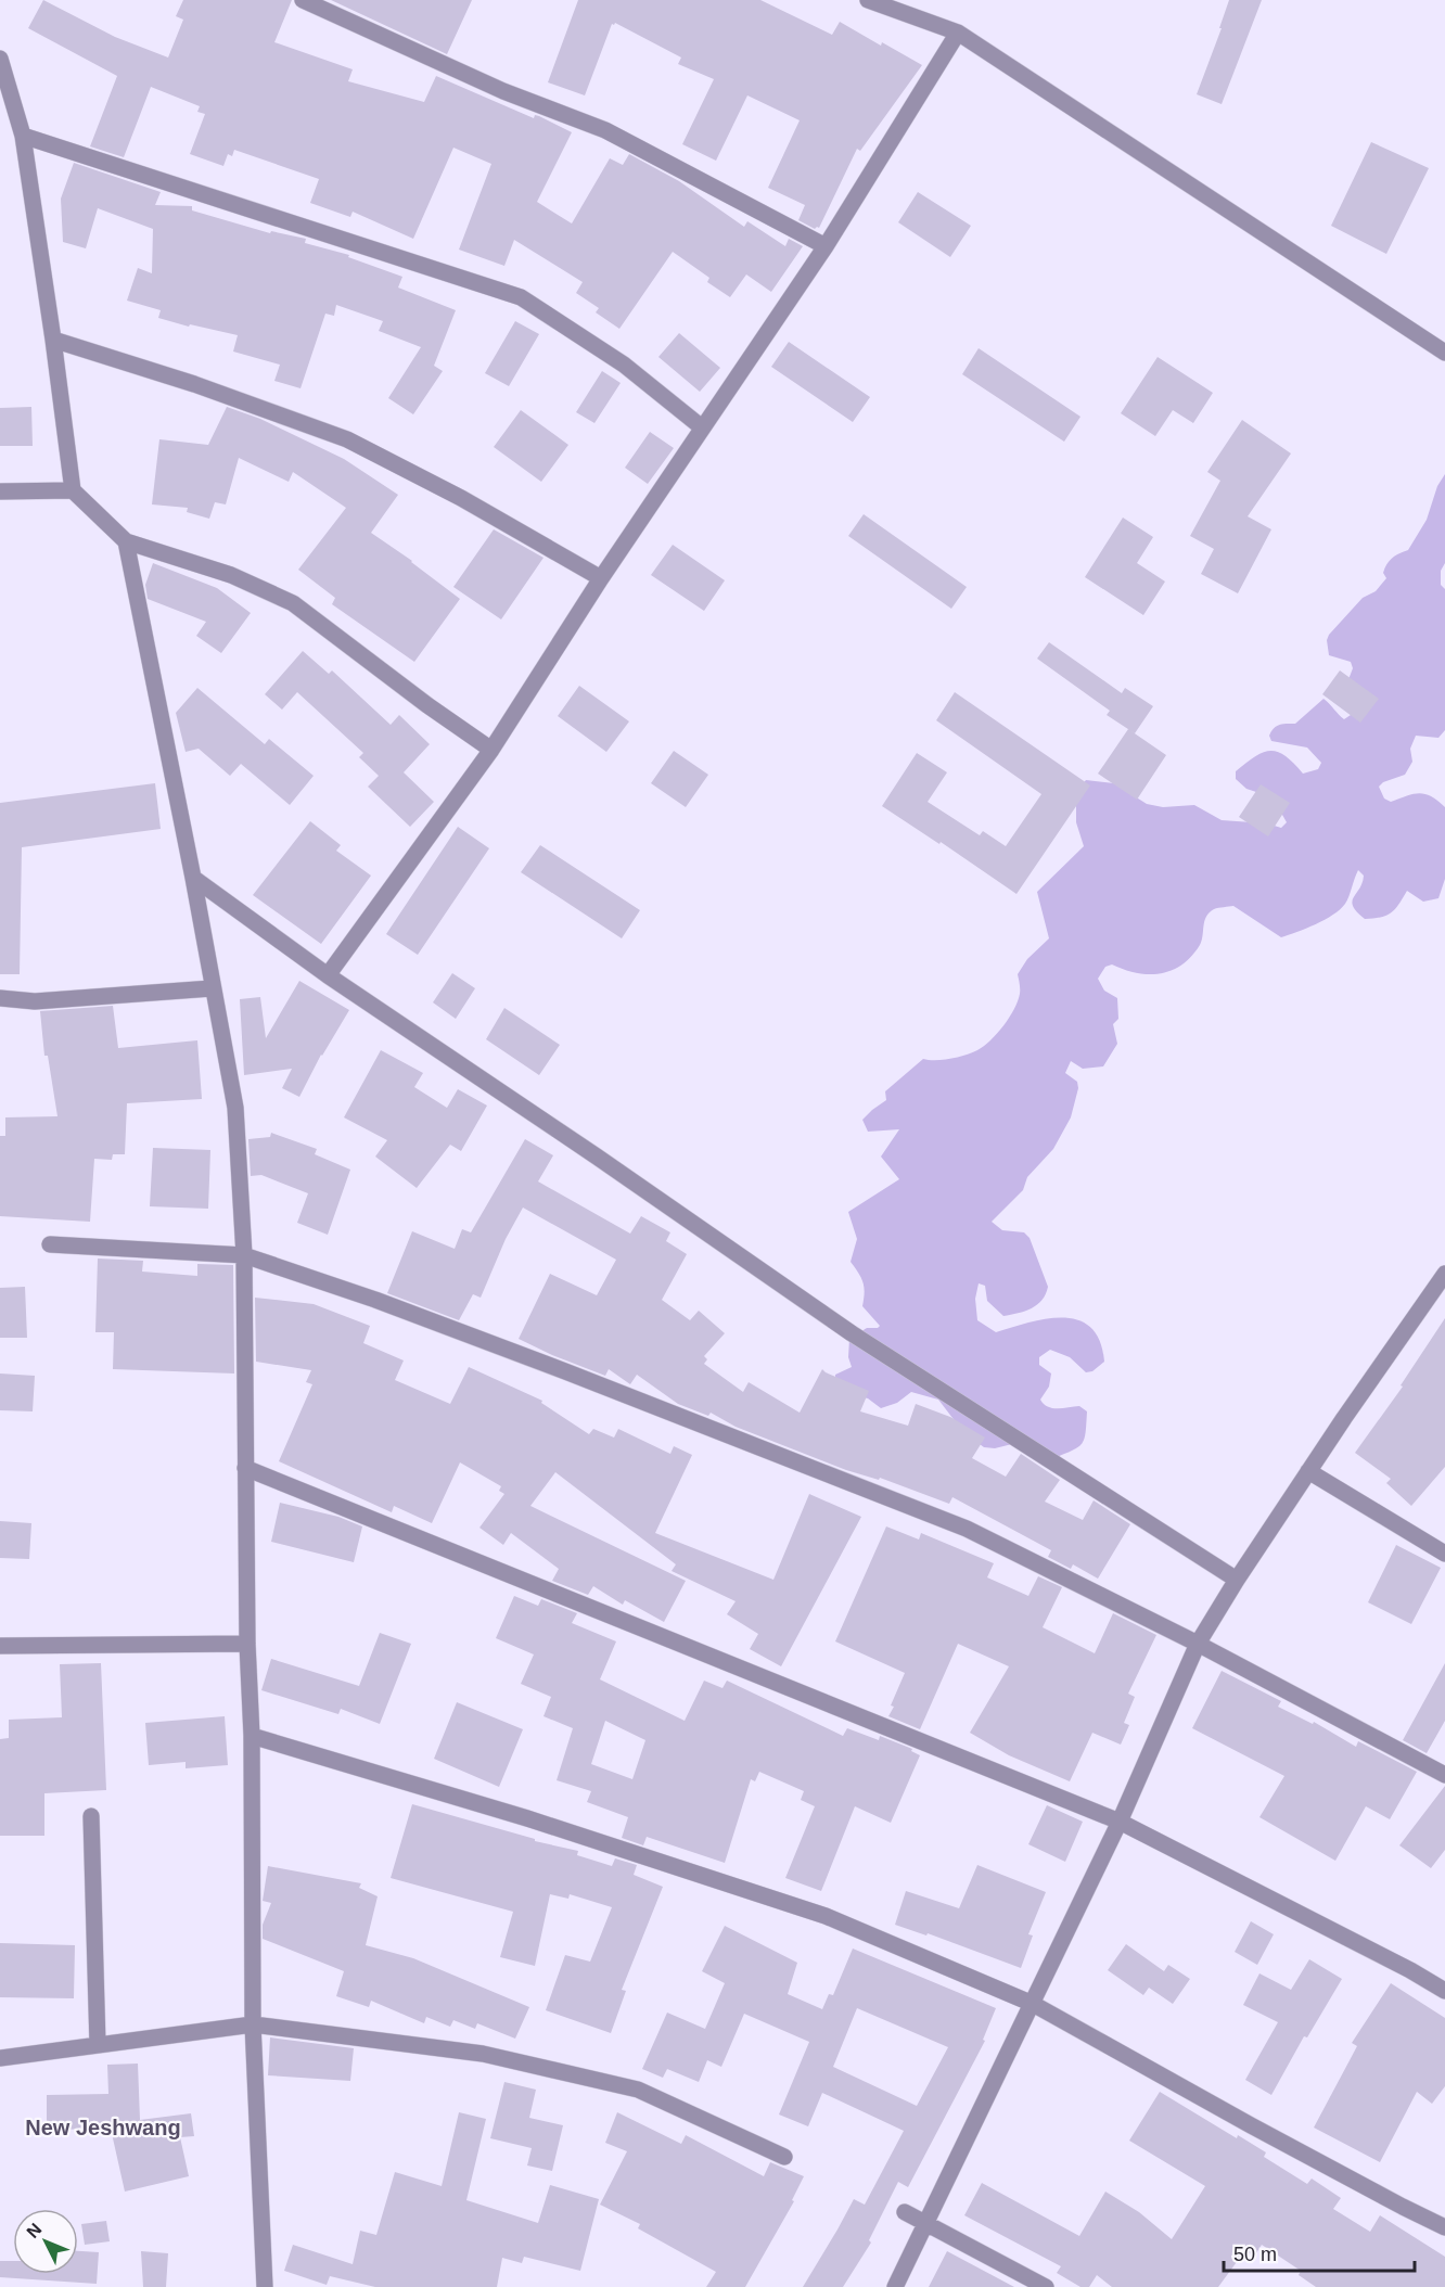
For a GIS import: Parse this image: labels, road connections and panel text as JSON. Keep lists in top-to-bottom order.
{
  "districts": ["New Jeshwang"],
  "scale_bar": "50 m",
  "north": "top left"
}
